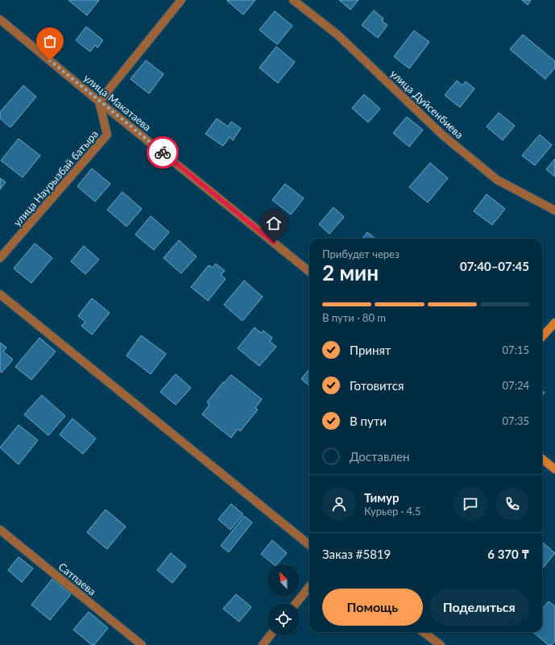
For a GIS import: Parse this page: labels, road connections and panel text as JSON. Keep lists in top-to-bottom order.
{
  "streets": {
    "street": [
      "улица Макатаева",
      "улица Дуйсенбиева",
      "улица Наурызбай батыра",
      "Сатпаева"
    ]
  },
  "crossings": [
    ["улица Макатаева", "улица Наурызбай батыра"]
  ],
  "north": "top left",
  "page": {
    "heading": ["2 мин", "Прибудет через", "07:40–07:45"],
    "panel": [
      "Тимур",
      "Курьер · 4.5",
      "Заказ #5819",
      "6 370 ₸"
    ],
    "bar": "В пути · 80 m",
    "list": [
      ["Принят", "07:15"],
      ["Готовится", "07:24"],
      ["В пути", "07:35"],
      "Доставлен"
    ],
    "buttons": ["Помощь", "Поделиться"]
  }
}
